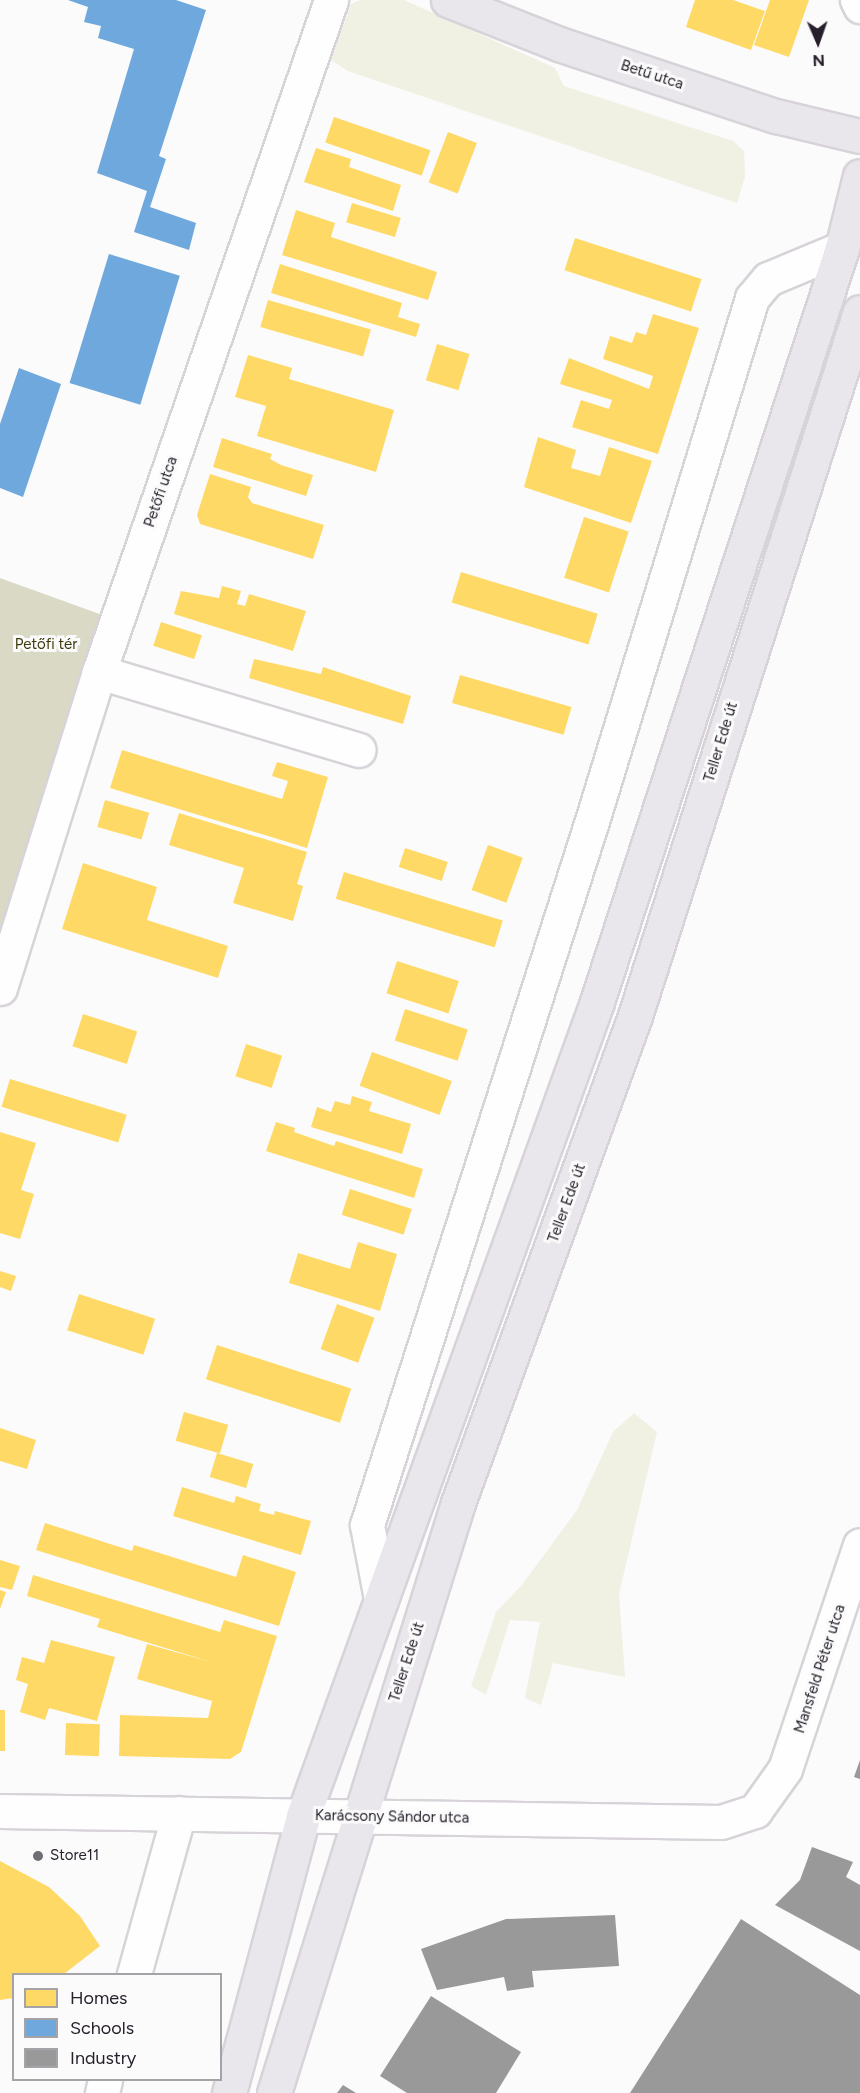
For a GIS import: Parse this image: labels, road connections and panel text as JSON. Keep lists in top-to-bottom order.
{
  "streets": {
    "main road": ["Betű utca", "Teller Ede út"],
    "street": ["Petőfi utca", "Mansfeld Péter utca", "Karácsony Sándor utca"]
  },
  "crossings": [
    ["Teller Ede út", "Karácsony Sándor utca"],
    ["Mansfeld Péter utca", "Karácsony Sándor utca"]
  ],
  "parks": ["Petőfi tér"],
  "places": ["Store11"],
  "legend": ["Homes", "Schools", "Industry"],
  "north": "bottom"
}
